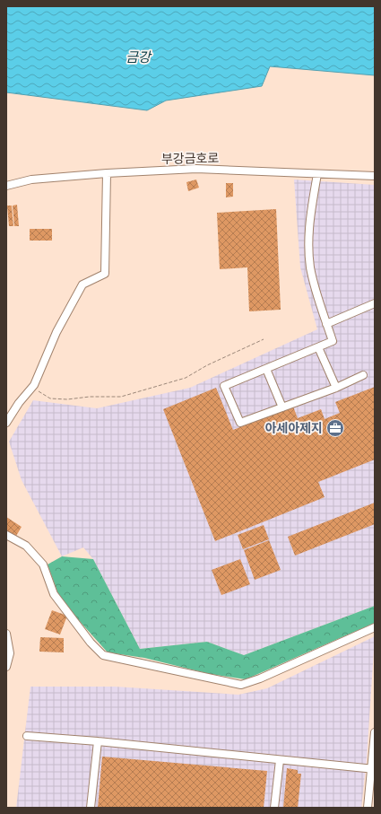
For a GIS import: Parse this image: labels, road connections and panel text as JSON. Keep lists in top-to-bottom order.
{
  "streets": {
    "street": ["부강금호로"]
  },
  "water": ["금강"],
  "places": {
    "office": ["아세아제지"]
  }
}
